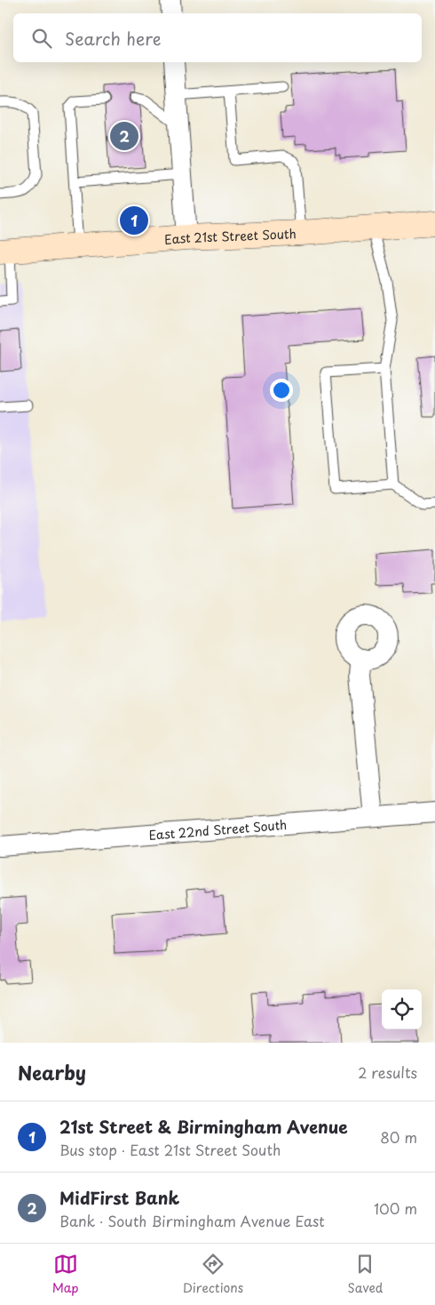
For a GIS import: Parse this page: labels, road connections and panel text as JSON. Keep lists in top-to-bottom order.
{
  "streets": {
    "main road": ["East 21st Street South"],
    "street": ["East 22nd Street South"]
  },
  "page": {
    "search": "Search here",
    "pins": ["2", "1"],
    "heading": ["Nearby", "2 results"],
    "list": [
      {
        "mark": "1",
        "name": "21st Street & Birmingham Avenue",
        "note": "Bus stop · East 21st Street South",
        "value": "80 m"
      },
      {
        "mark": "2",
        "name": "MidFirst Bank",
        "note": "Bank · South Birmingham Avenue East",
        "value": "100 m"
      }
    ],
    "nav": ["Map", "Directions", "Saved"]
  }
}
